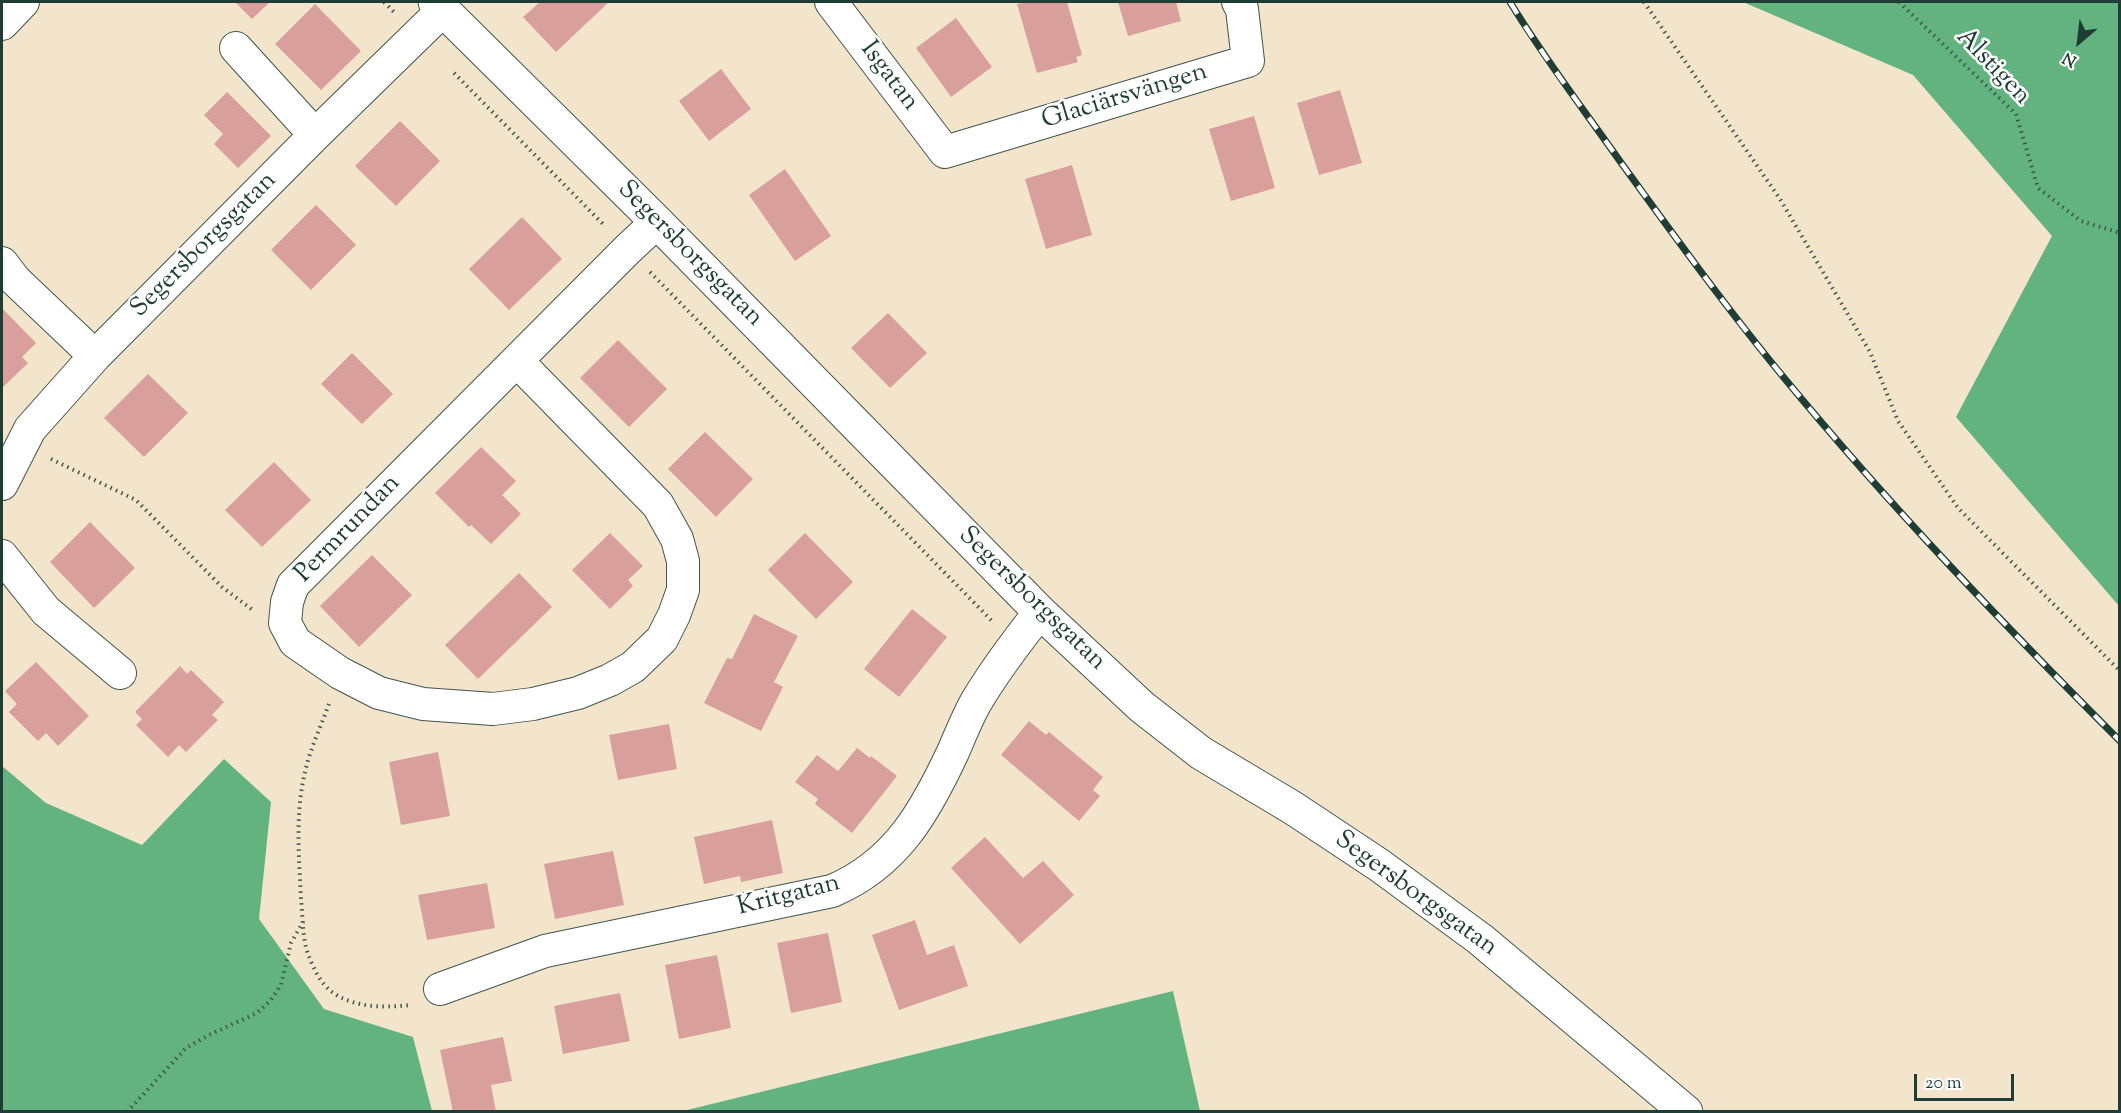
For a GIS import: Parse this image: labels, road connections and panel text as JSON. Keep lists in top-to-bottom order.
{
  "streets": {
    "street": [
      "Isgatan",
      "Glaciärsvängen",
      "Segersborgsgatan",
      "Permrundan",
      "Kritgatan"
    ],
    "path": ["Alstigen"]
  },
  "crossings": [
    ["Isgatan", "Glaciärsvängen"],
    ["Segersborgsgatan", "Permrundan"],
    ["Segersborgsgatan", "Kritgatan"]
  ],
  "scale_bar": "20 m",
  "north": "bottom left"
}
